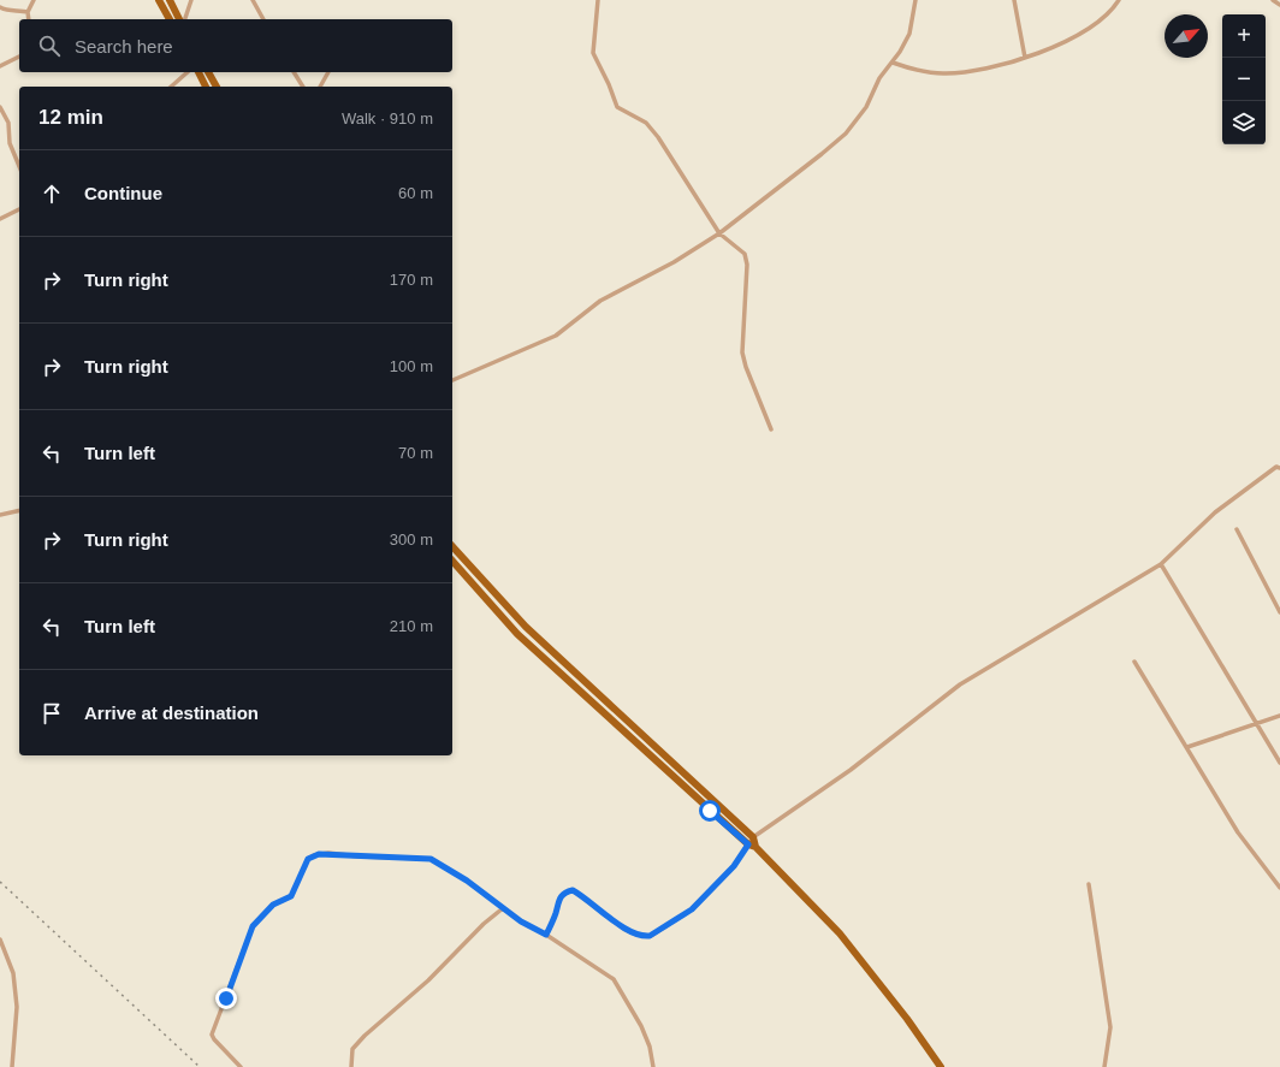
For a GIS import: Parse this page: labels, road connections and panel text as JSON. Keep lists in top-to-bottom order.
{
  "north": "top right",
  "page": {
    "map_buttons": ["+", "−"],
    "search": "Search here",
    "heading": ["12 min", "Walk · 910 m"],
    "list": [
      ["Continue", "60 m"],
      ["Turn right", "170 m"],
      ["Turn right", "100 m"],
      ["Turn left", "70 m"],
      ["Turn right", "300 m"],
      ["Turn left", "210 m"],
      "Arrive at destination"
    ]
  }
}
